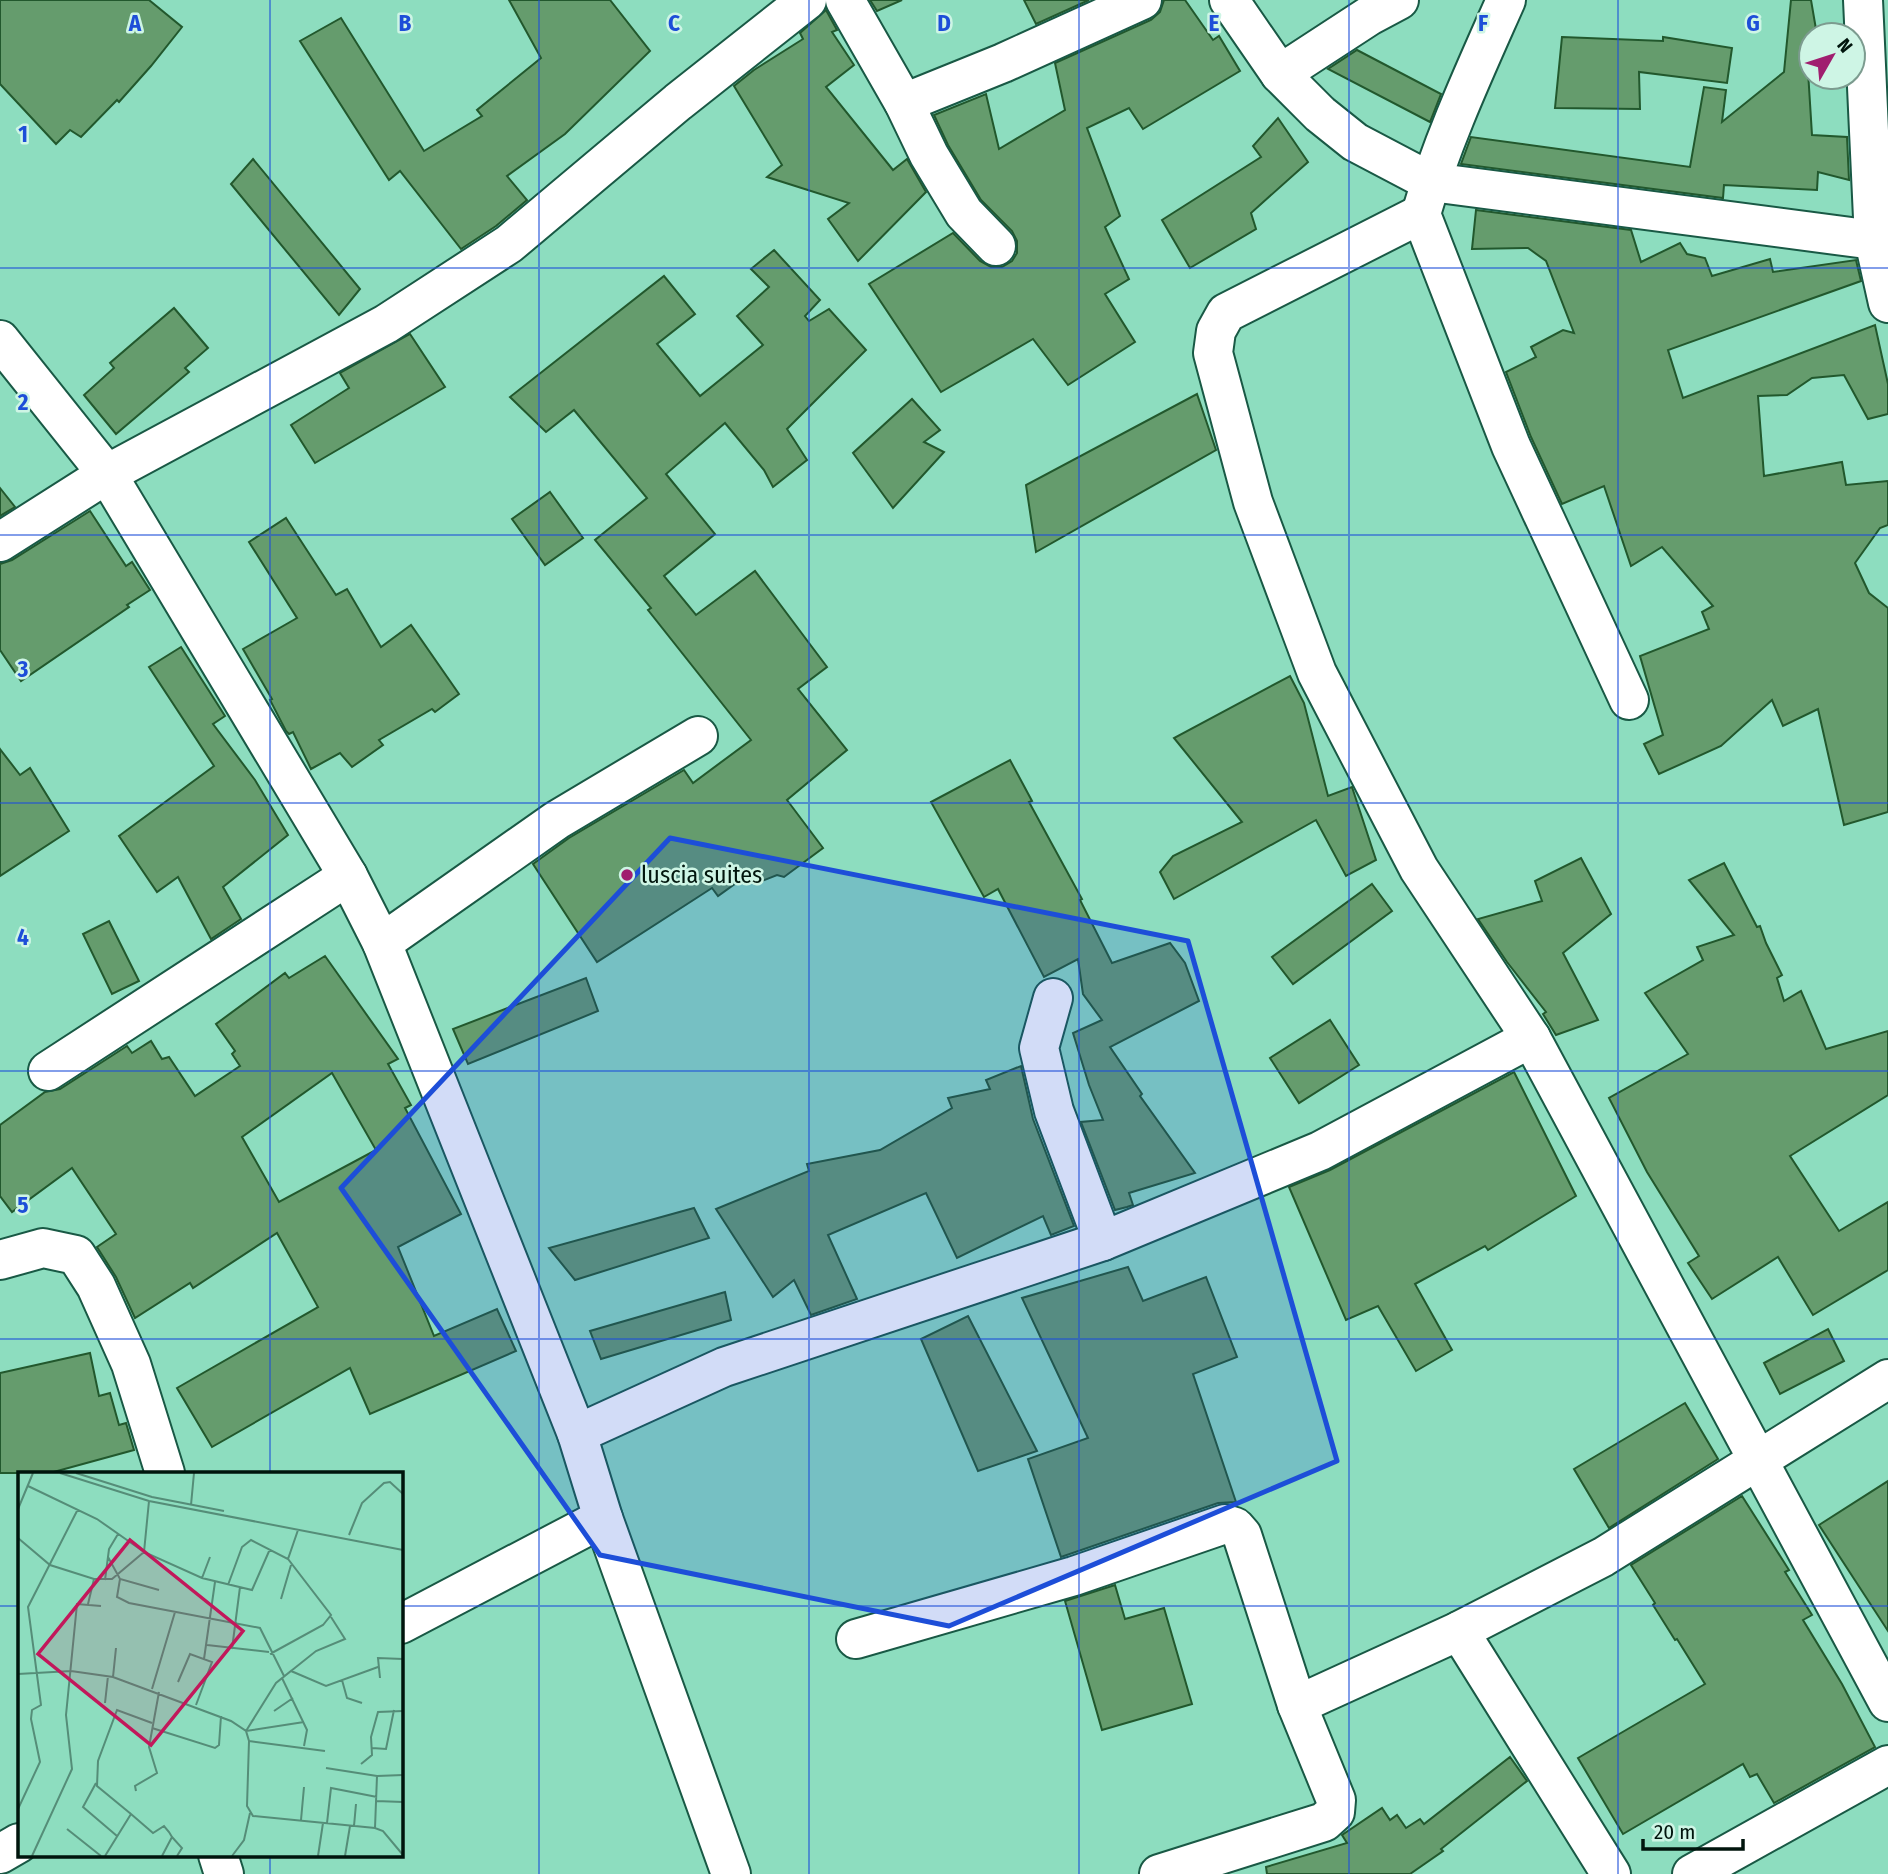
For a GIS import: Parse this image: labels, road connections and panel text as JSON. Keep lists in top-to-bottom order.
{
  "places": ["luscia suites"],
  "scale_bar": "20 m",
  "north": "top right",
  "grid": {
    "columns": [
      "A",
      "B",
      "C",
      "D",
      "E",
      "F",
      "G"
    ],
    "rows": [
      "1",
      "2",
      "3",
      "4",
      "5"
    ]
  }
}
